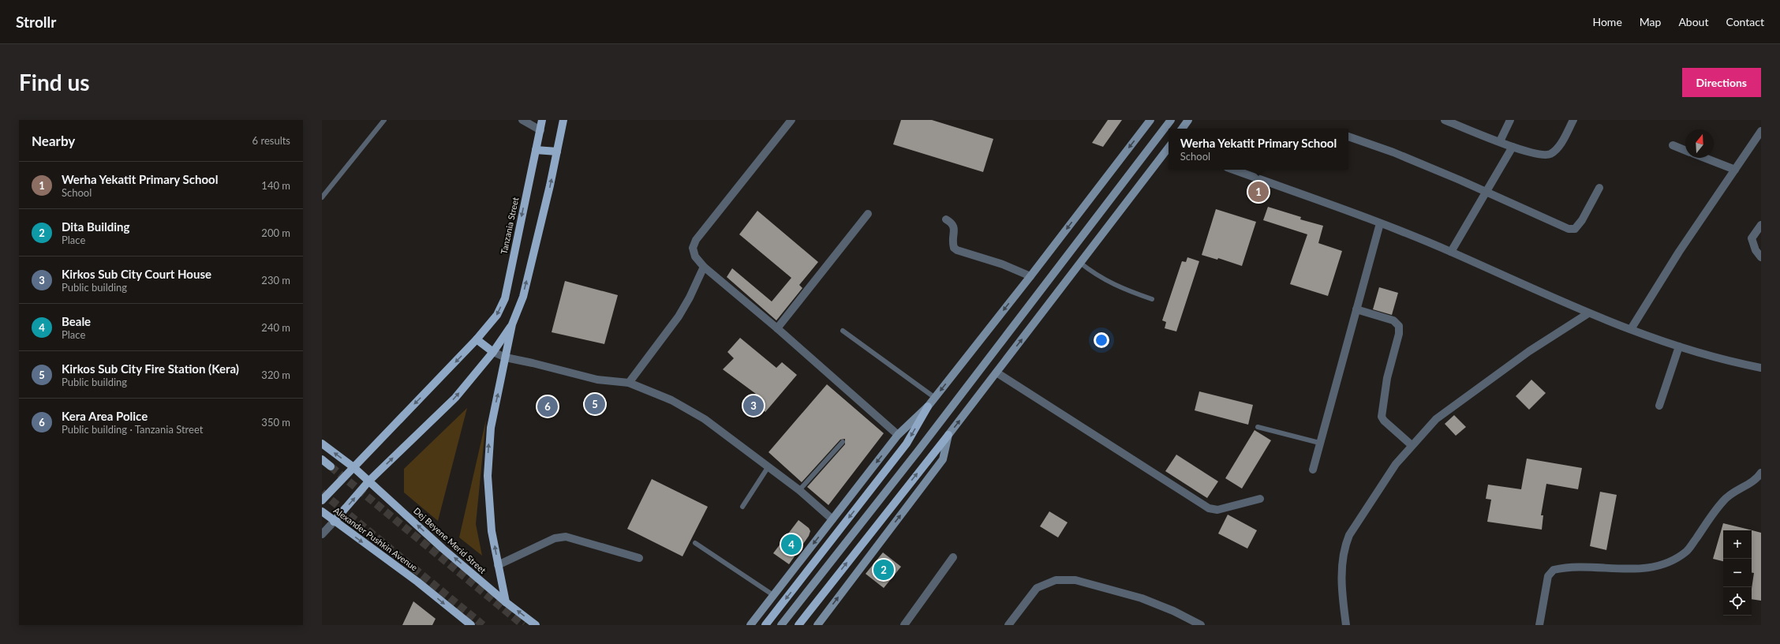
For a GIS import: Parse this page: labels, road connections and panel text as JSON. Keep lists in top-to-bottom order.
{
  "streets": {
    "main road": ["Tanzania Street", "Alexander Pushkin Avenue", "Dej Beyene Merid Street"]
  },
  "crossings": [
    ["Tanzania Street", "Dej Beyene Merid Street"]
  ],
  "one_way": ["Alexander Pushkin Avenue", "Dej Beyene Merid Street"],
  "north": "top",
  "page": {
    "header": "Strollr",
    "nav": [
      "Home",
      "Map",
      "About",
      "Contact"
    ],
    "buttons": "Directions",
    "title": "Find us",
    "heading": ["Nearby", "6 results"],
    "popup": ["Werha Yekatit Primary School", "School"],
    "list": [
      {
        "mark": "1",
        "name": "Werha Yekatit Primary School",
        "note": "School",
        "value": "140 m"
      },
      {
        "mark": "2",
        "name": "Dita Building",
        "note": "Place",
        "value": "200 m"
      },
      {
        "mark": "3",
        "name": "Kirkos Sub City Court House",
        "note": "Public building",
        "value": "230 m"
      },
      {
        "mark": "4",
        "name": "Beale",
        "note": "Place",
        "value": "240 m"
      },
      {
        "mark": "5",
        "name": "Kirkos Sub City Fire Station (Kera)",
        "note": "Public building",
        "value": "320 m"
      },
      {
        "mark": "6",
        "name": "Kera Area Police",
        "note": "Public building · Tanzania Street",
        "value": "350 m"
      }
    ],
    "pins": [
      "1",
      "5",
      "3",
      "6",
      "4",
      "2"
    ],
    "map_buttons": ["+", "−"]
  }
}
